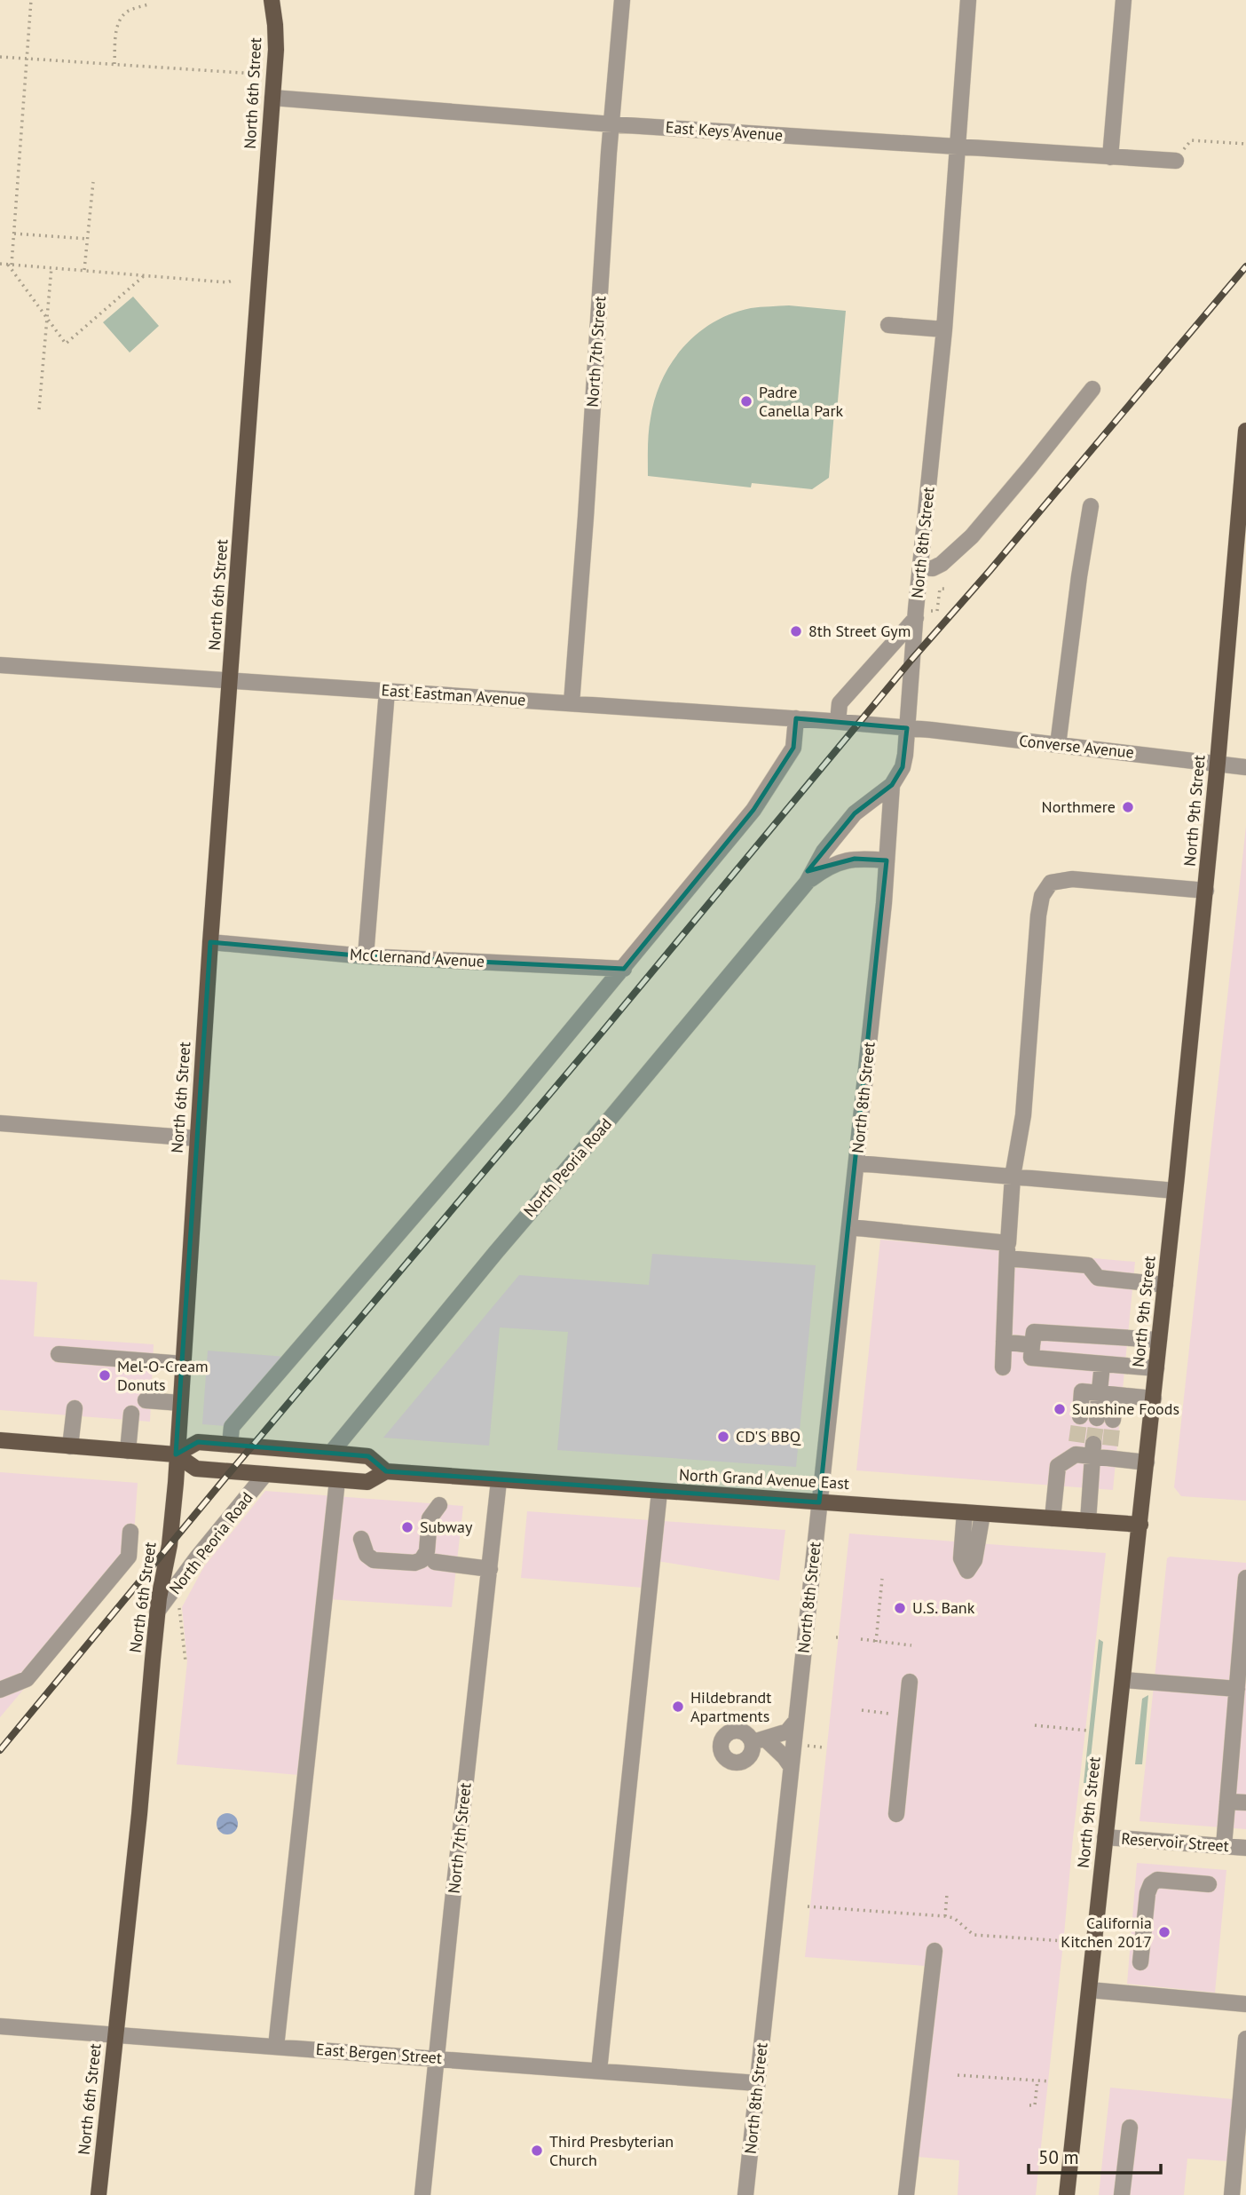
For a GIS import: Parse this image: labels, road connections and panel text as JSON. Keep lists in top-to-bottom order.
{
  "streets": {
    "main road": ["North 6th Street", "North 9th Street", "North Grand Avenue East"],
    "street": [
      "East Keys Avenue",
      "North 7th Street",
      "North 8th Street",
      "East Eastman Avenue",
      "Converse Avenue",
      "McClernand Avenue",
      "North Peoria Road",
      "Reservoir Street",
      "East Bergen Street"
    ]
  },
  "crossings": [
    ["North 6th Street", "East Keys Avenue"],
    ["North 6th Street", "East Eastman Avenue"],
    ["North 6th Street", "McClernand Avenue"],
    ["North 6th Street", "North Peoria Road"],
    ["North 6th Street", "North Grand Avenue East"],
    ["North 6th Street", "East Bergen Street"],
    ["East Keys Avenue", "North 7th Street"],
    ["East Keys Avenue", "North 8th Street"],
    ["North 7th Street", "East Eastman Avenue"],
    ["North 7th Street", "North Grand Avenue East"],
    ["North 7th Street", "East Bergen Street"],
    ["North 8th Street", "East Eastman Avenue"],
    ["North 8th Street", "Converse Avenue"],
    ["North 8th Street", "North Peoria Road"],
    ["North 8th Street", "North Grand Avenue East"],
    ["North 8th Street", "East Bergen Street"],
    ["East Eastman Avenue", "Converse Avenue"],
    ["Converse Avenue", "North 9th Street"],
    ["North 9th Street", "North Grand Avenue East"],
    ["North 9th Street", "Reservoir Street"],
    ["North Peoria Road", "North Grand Avenue East"]
  ],
  "places": [
    "Padre Canella Park",
    "8th Street Gym",
    "Northmere",
    "Mel-O-Cream Donuts",
    "Sunshine Foods",
    "CD'S BBQ",
    "Subway",
    "U.S. Bank",
    "Hildebrandt Apartments",
    "California Kitchen 2017",
    "Third Presbyterian Church"
  ],
  "scale_bar": "50 m"
}
